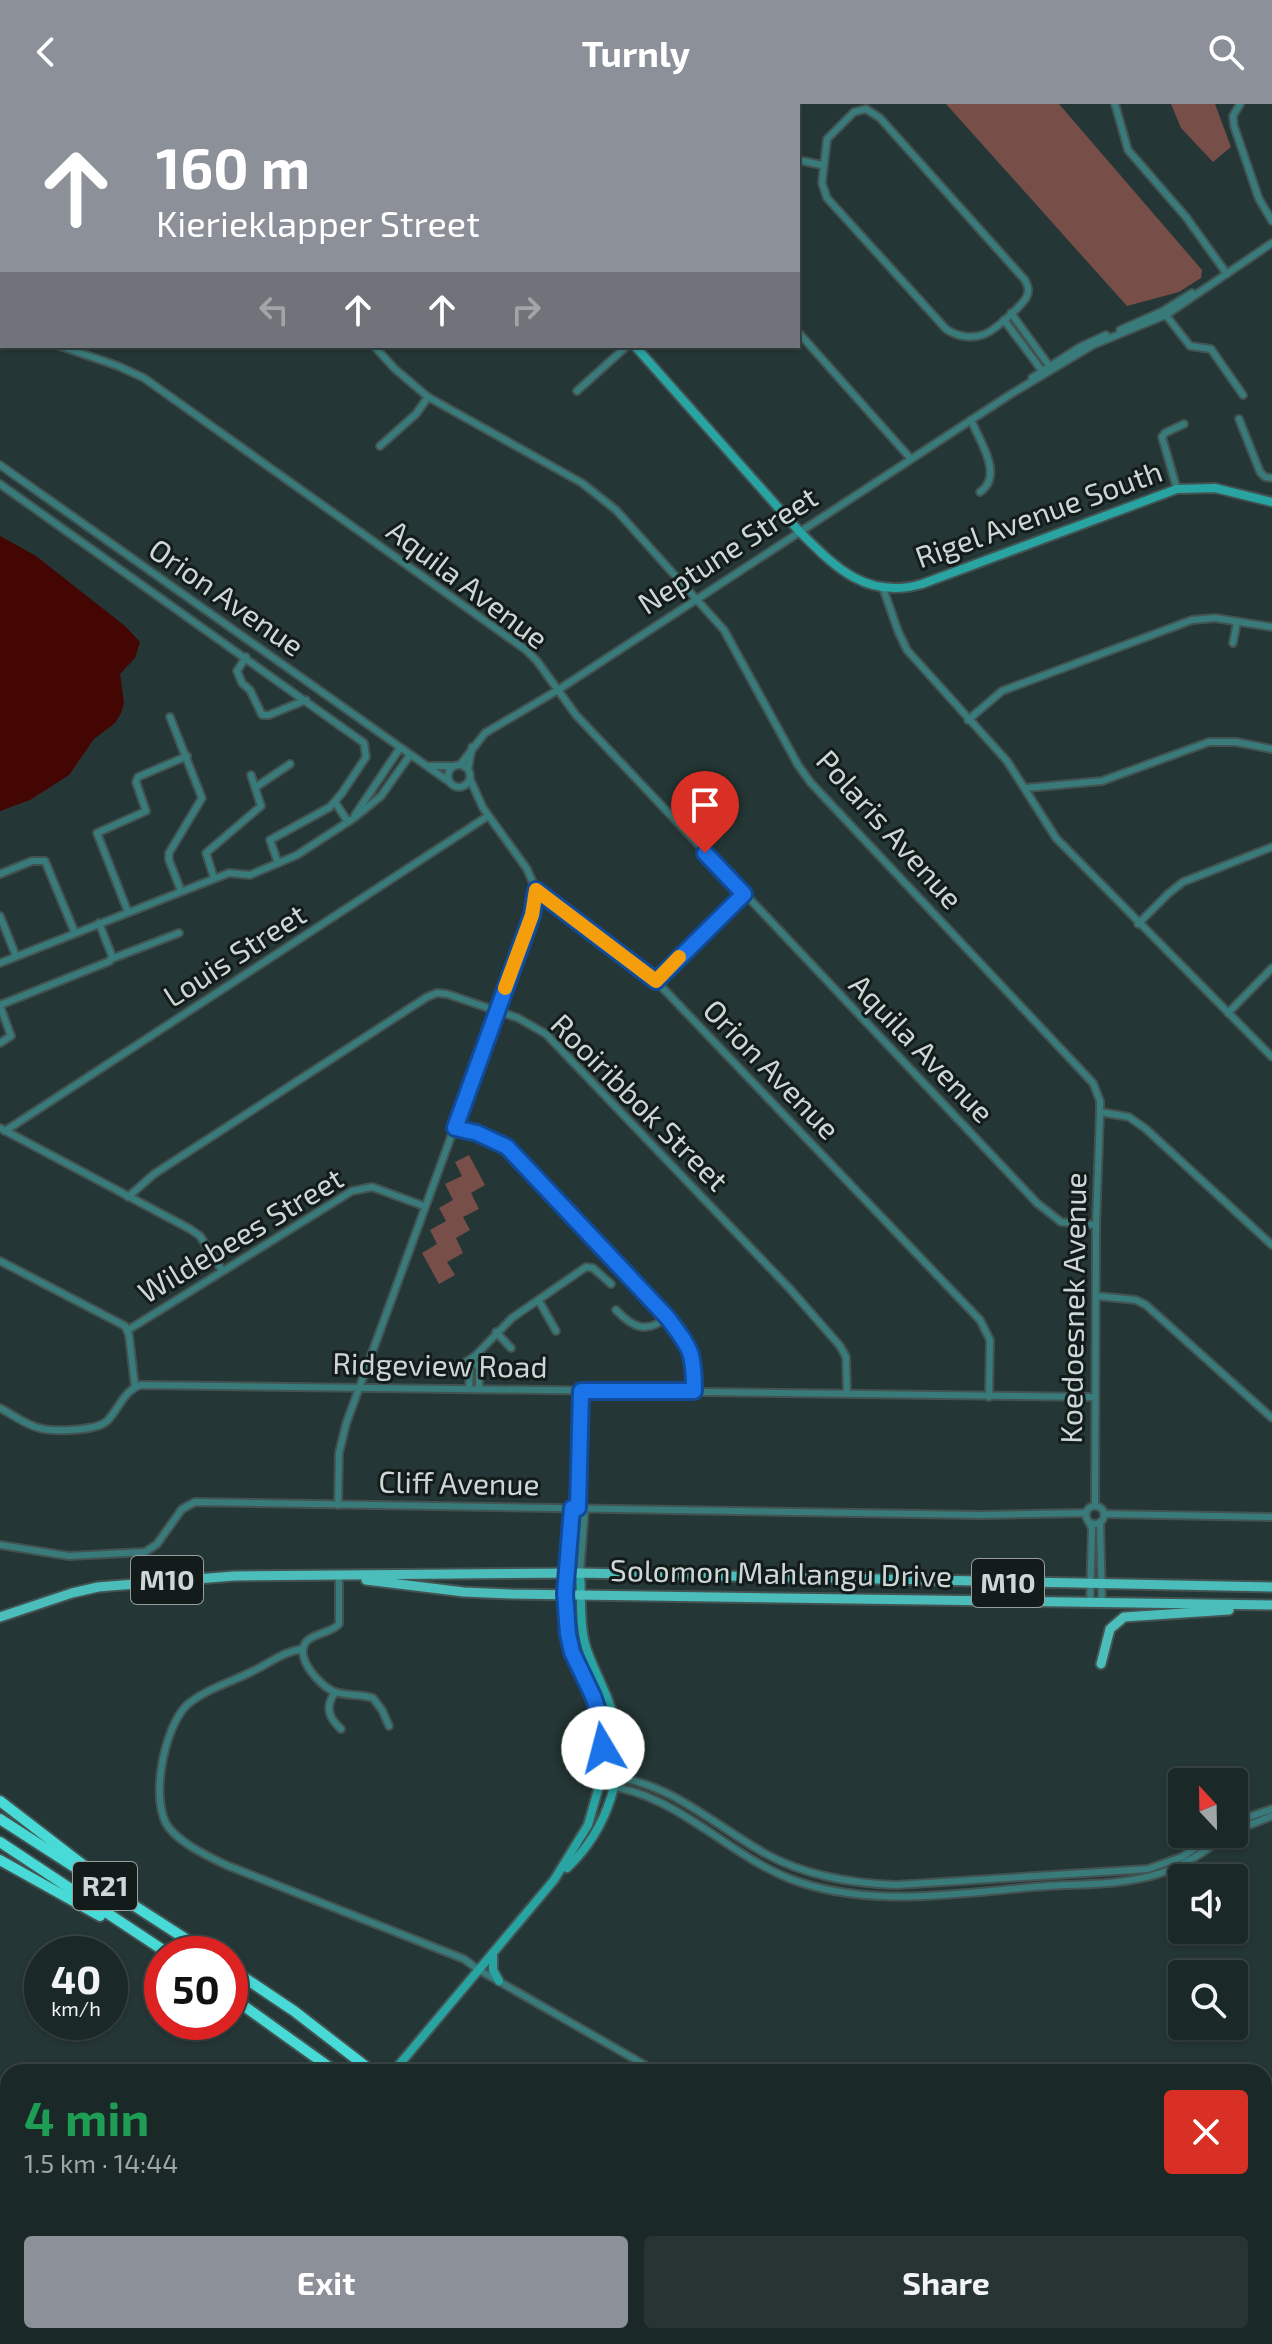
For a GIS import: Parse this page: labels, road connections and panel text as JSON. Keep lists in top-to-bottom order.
{
  "streets": {
    "highway": ["R21"],
    "main road": ["Rigel Avenue South", "Solomon Mahlangu Drive", "M10"],
    "street": [
      "Neptune Street",
      "Aquila Avenue",
      "Orion Avenue",
      "Polaris Avenue",
      "Louis Street",
      "Rooiribbok Street",
      "Wildebees Street",
      "Koedoesnek Avenue",
      "Ridgeview Road",
      "Cliff Avenue"
    ]
  },
  "crossings": [
    ["Rigel Avenue South", "Neptune Street"],
    ["Neptune Street", "Aquila Avenue"],
    ["Neptune Street", "Orion Avenue"],
    ["Neptune Street", "Polaris Avenue"],
    ["Aquila Avenue", "Koedoesnek Avenue"],
    ["Orion Avenue", "Louis Street"],
    ["Orion Avenue", "Ridgeview Road"],
    ["Polaris Avenue", "Koedoesnek Avenue"],
    ["Rooiribbok Street", "Ridgeview Road"],
    ["Koedoesnek Avenue", "Ridgeview Road"],
    ["Koedoesnek Avenue", "Cliff Avenue"]
  ],
  "north": "top",
  "page": {
    "header": "Turnly",
    "turn": ["160 m", "Kierieklapper Street"],
    "speed": "40 km/h",
    "limit": "50",
    "heading": ["4 min", "1.5 km · 14:44"],
    "buttons": ["Exit", "Share"]
  }
}
